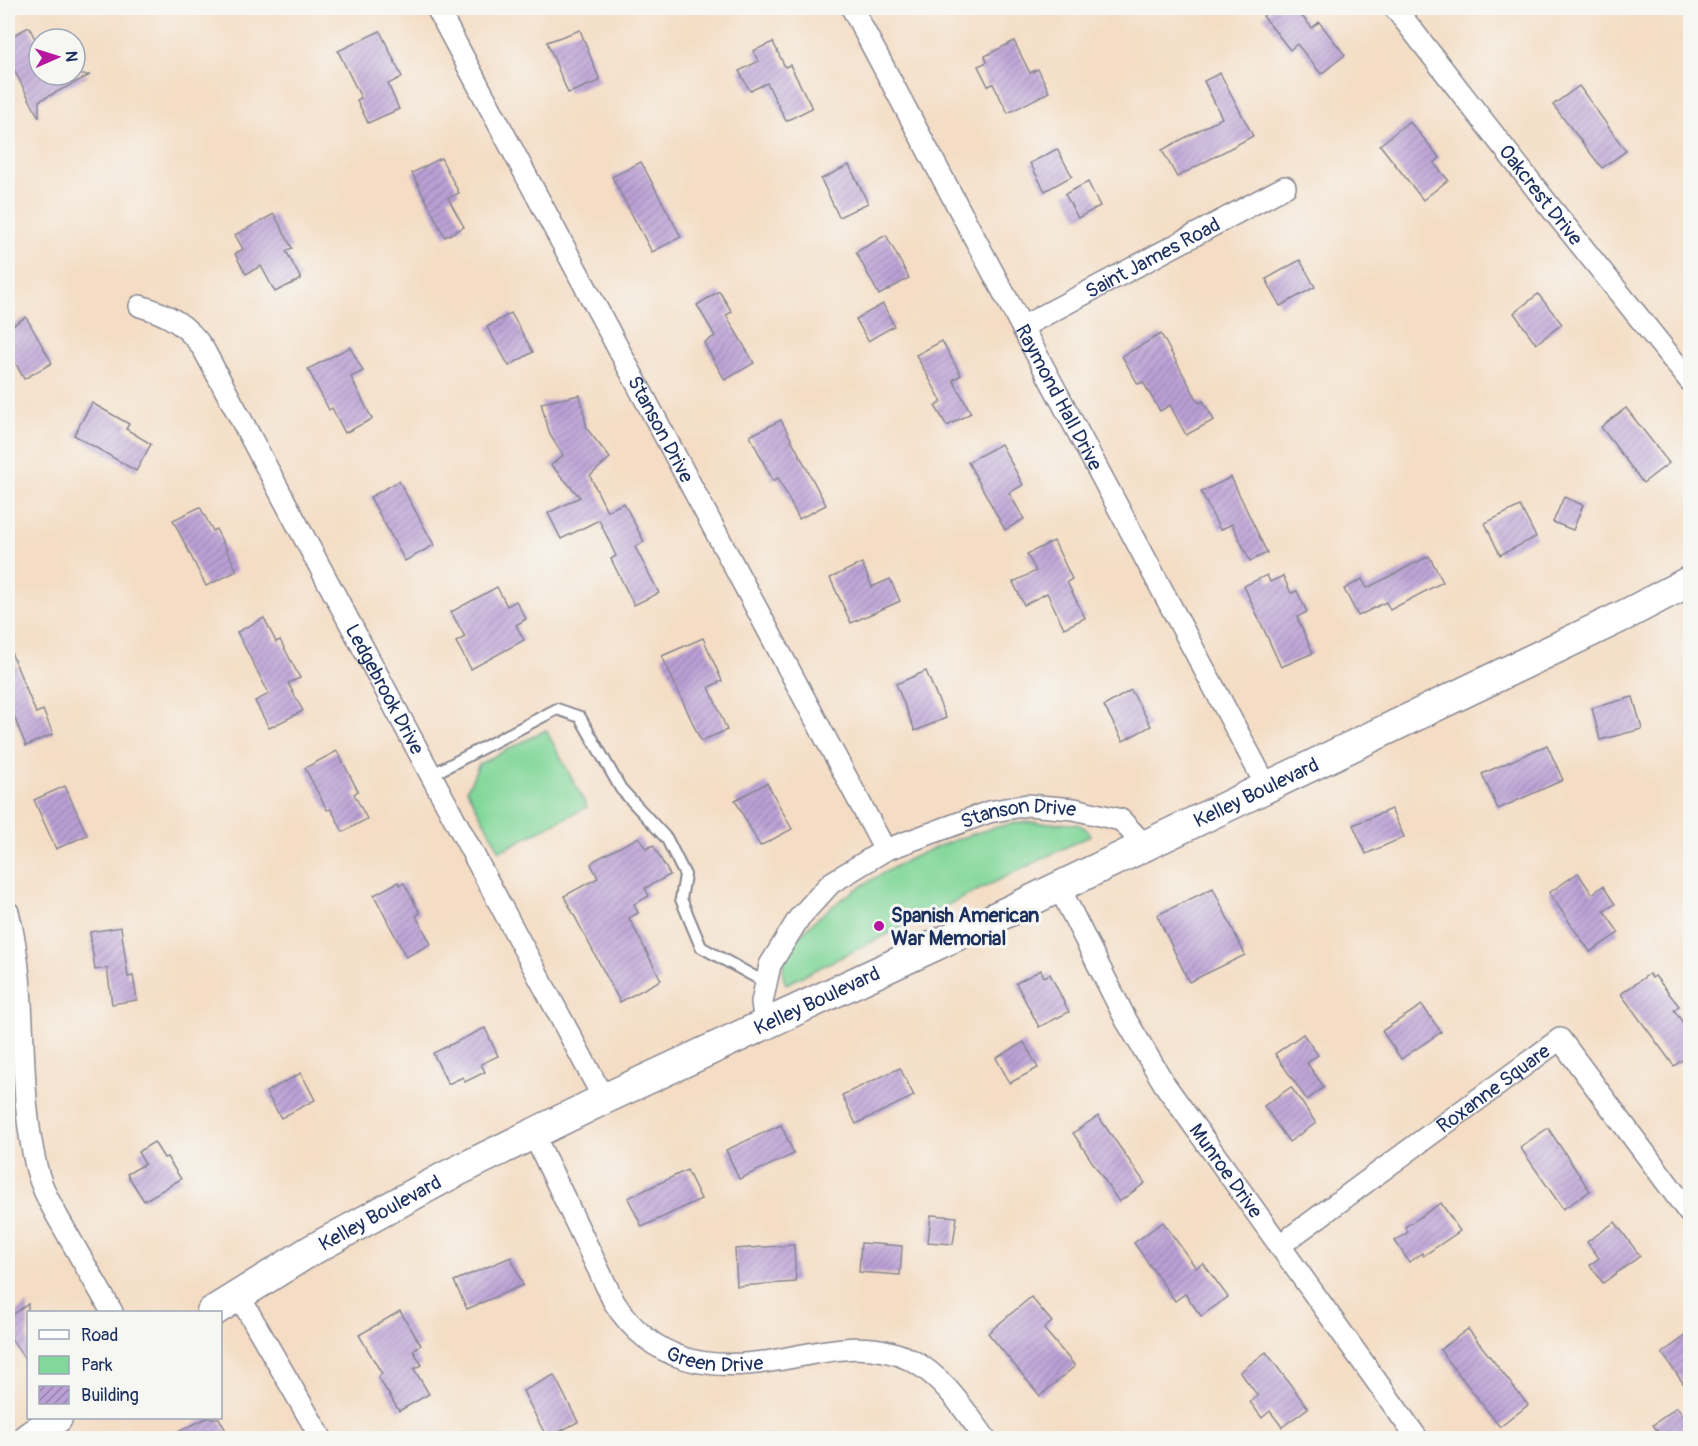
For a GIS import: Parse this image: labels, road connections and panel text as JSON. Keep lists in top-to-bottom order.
{
  "streets": {
    "main road": ["Kelley Boulevard"],
    "street": [
      "Oakcrest Drive",
      "Saint James Road",
      "Raymond Hall Drive",
      "Stanson Drive",
      "Ledgebrook Drive",
      "Roxanne Square",
      "Munroe Drive",
      "Green Drive"
    ]
  },
  "crossings": [
    ["Saint James Road", "Raymond Hall Drive"],
    ["Raymond Hall Drive", "Kelley Boulevard"],
    ["Stanson Drive", "Kelley Boulevard"],
    ["Ledgebrook Drive", "Kelley Boulevard"],
    ["Kelley Boulevard", "Munroe Drive"],
    ["Kelley Boulevard", "Green Drive"],
    ["Roxanne Square", "Munroe Drive"]
  ],
  "places": ["Spanish American War Memorial"],
  "legend": ["Road", "Park", "Building"],
  "north": "right"
}
